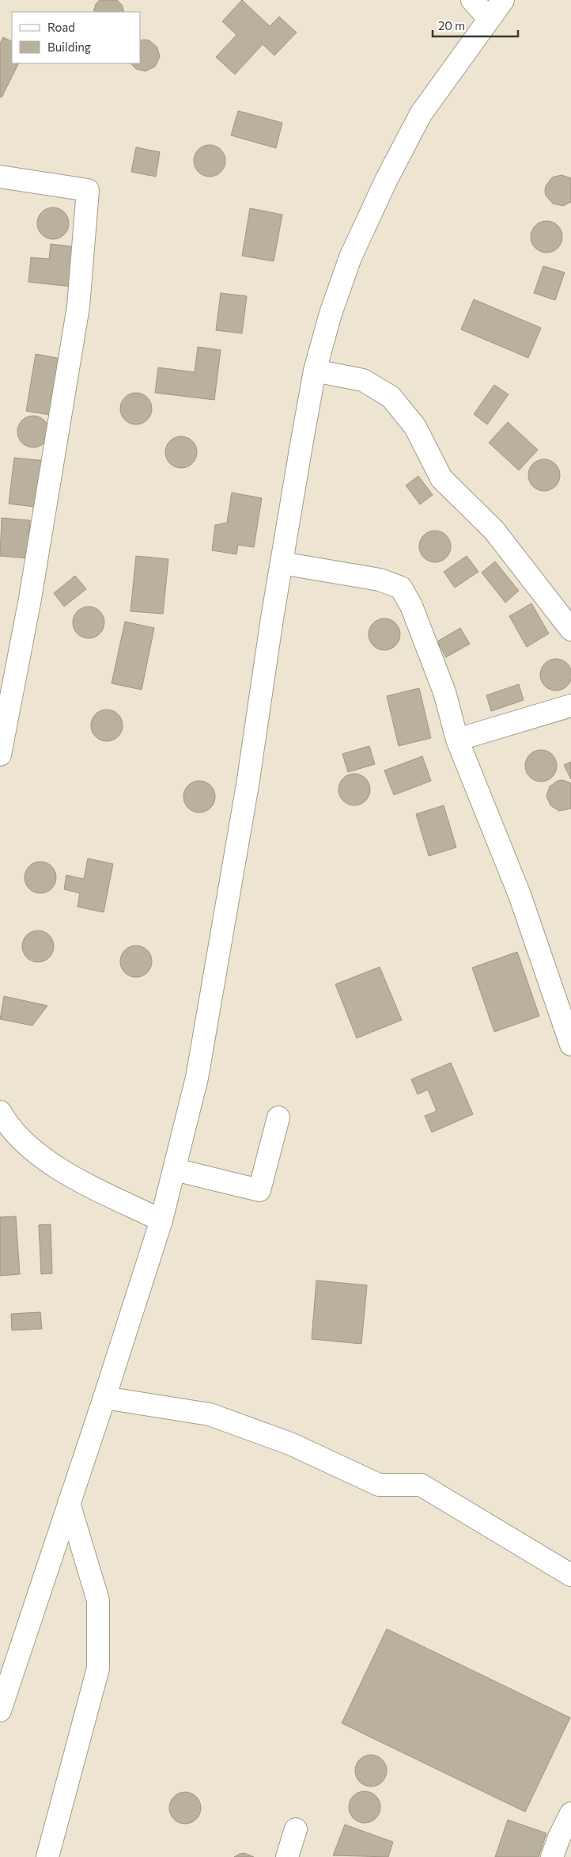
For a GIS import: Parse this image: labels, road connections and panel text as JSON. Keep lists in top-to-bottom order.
{
  "legend": ["Road", "Building"],
  "scale_bar": "20 m"
}
